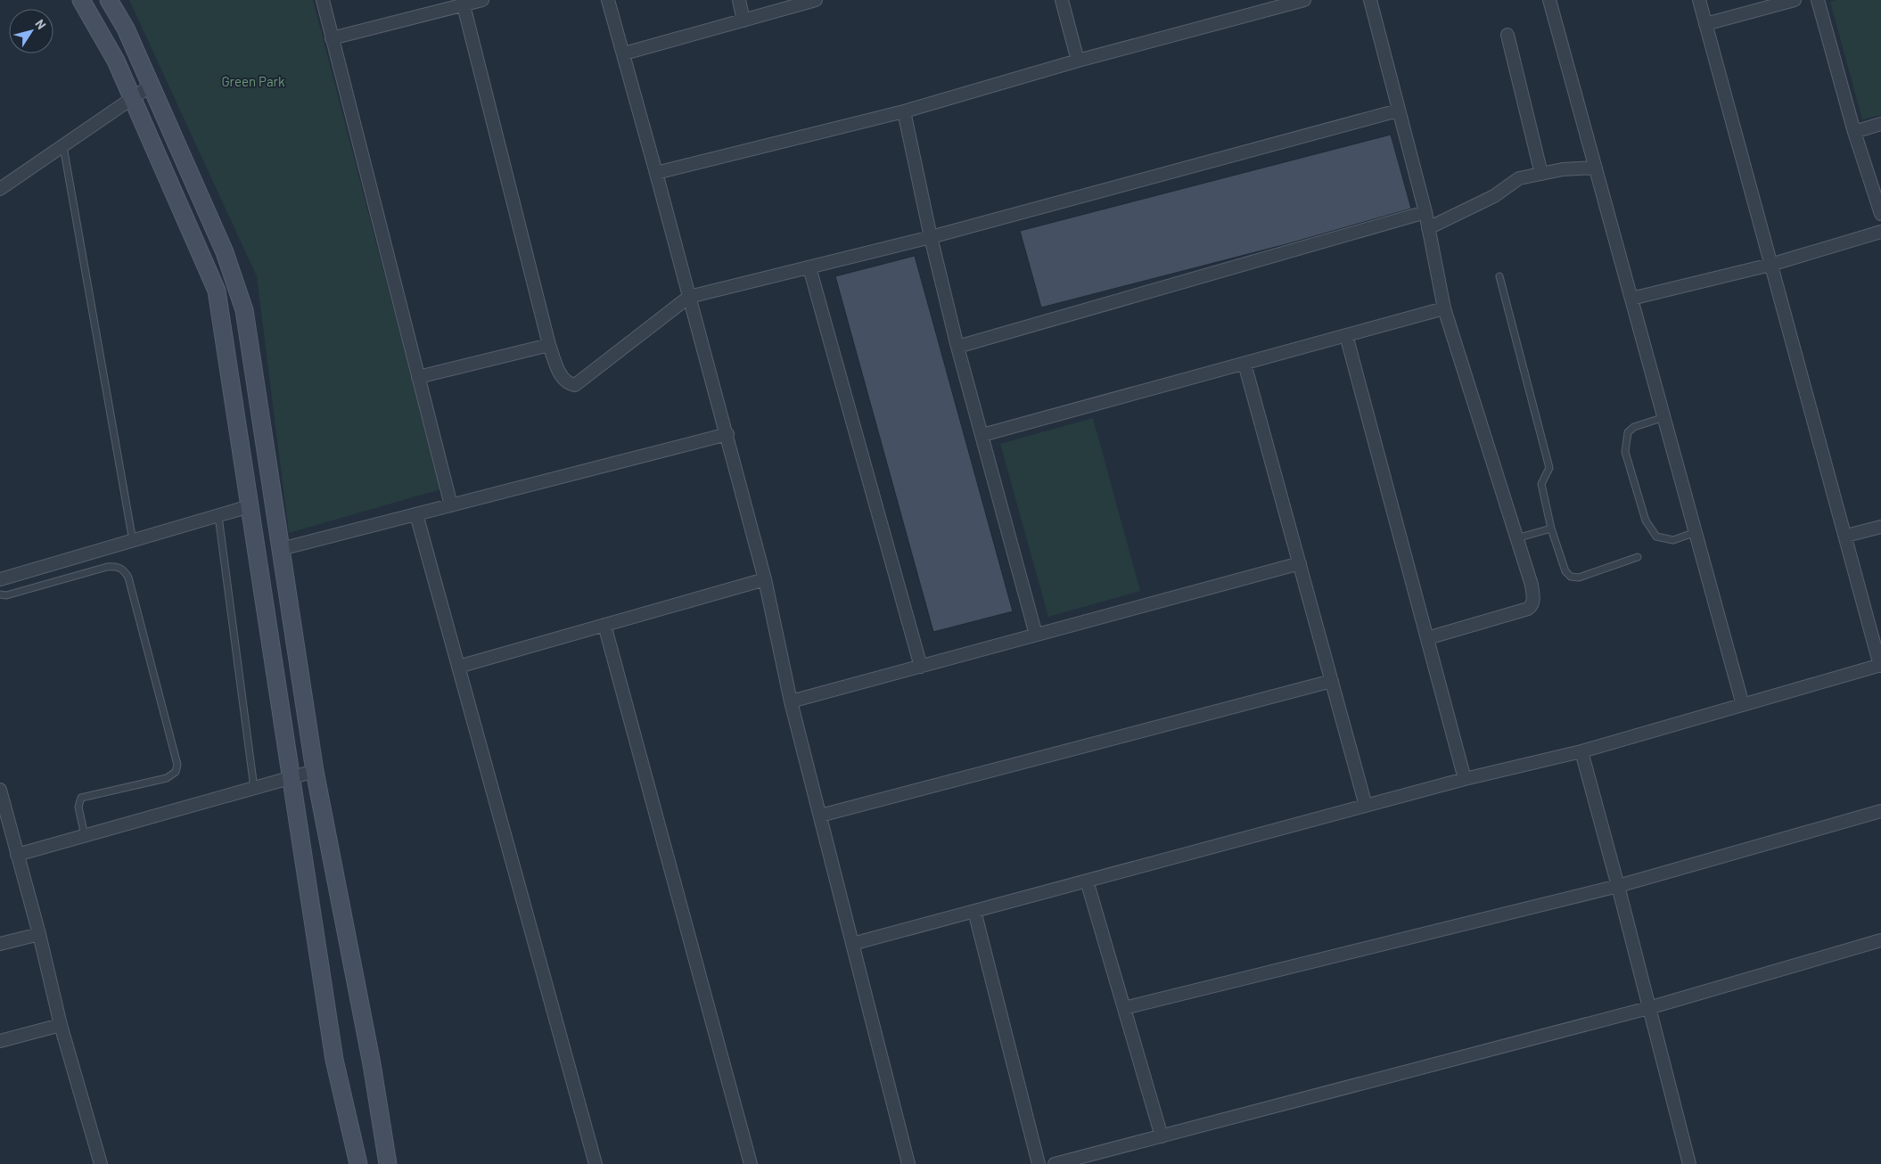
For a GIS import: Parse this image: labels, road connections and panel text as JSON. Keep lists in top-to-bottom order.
{
  "parks": ["Green Park"],
  "north": "top right"
}
